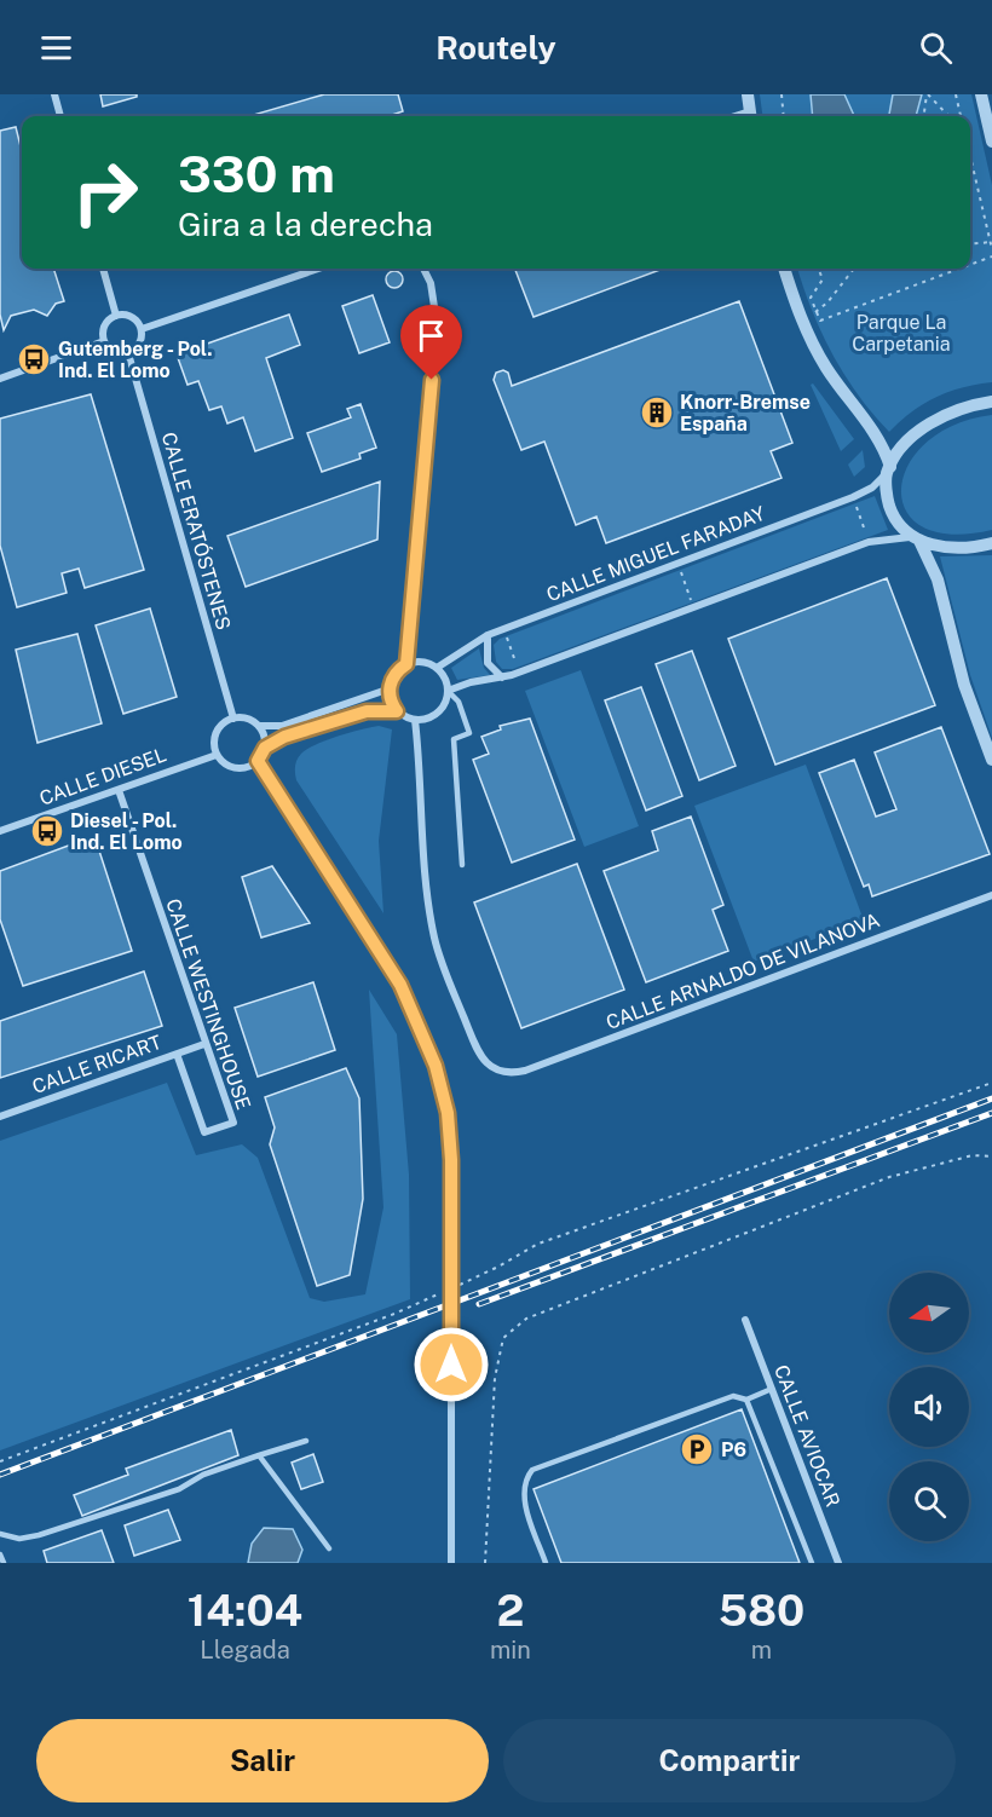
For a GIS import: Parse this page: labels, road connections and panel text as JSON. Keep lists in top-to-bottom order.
{
  "streets": {
    "street": [
      "CALLE ERATÓSTENES",
      "CALLE MIGUEL FARADAY",
      "CALLE DIESEL",
      "CALLE ARNALDO DE VILANOVA",
      "CALLE WESTINGHOUSE",
      "CALLE RICART",
      "CALLE AVIOCAR"
    ]
  },
  "crossings": [
    ["CALLE ERATÓSTENES", "CALLE DIESEL"],
    ["CALLE MIGUEL FARADAY", "CALLE ARNALDO DE VILANOVA"],
    ["CALLE DIESEL", "CALLE WESTINGHOUSE"],
    ["CALLE WESTINGHOUSE", "CALLE RICART"]
  ],
  "parks": ["Parque La Carpetania"],
  "places": {
    "bus stop": ["Gutemberg - Pol. Ind. El Lomo", "Diesel - Pol. Ind. El Lomo"],
    "building": ["Knorr-Bremse España"],
    "parking": ["P6"]
  },
  "north": "left",
  "page": {
    "header": "Routely",
    "turn": ["330 m", "Gira a la derecha"],
    "eta": [
      "14:04",
      "Llegada",
      "2",
      "min",
      "580",
      "m"
    ],
    "buttons": ["Salir", "Compartir"]
  }
}
